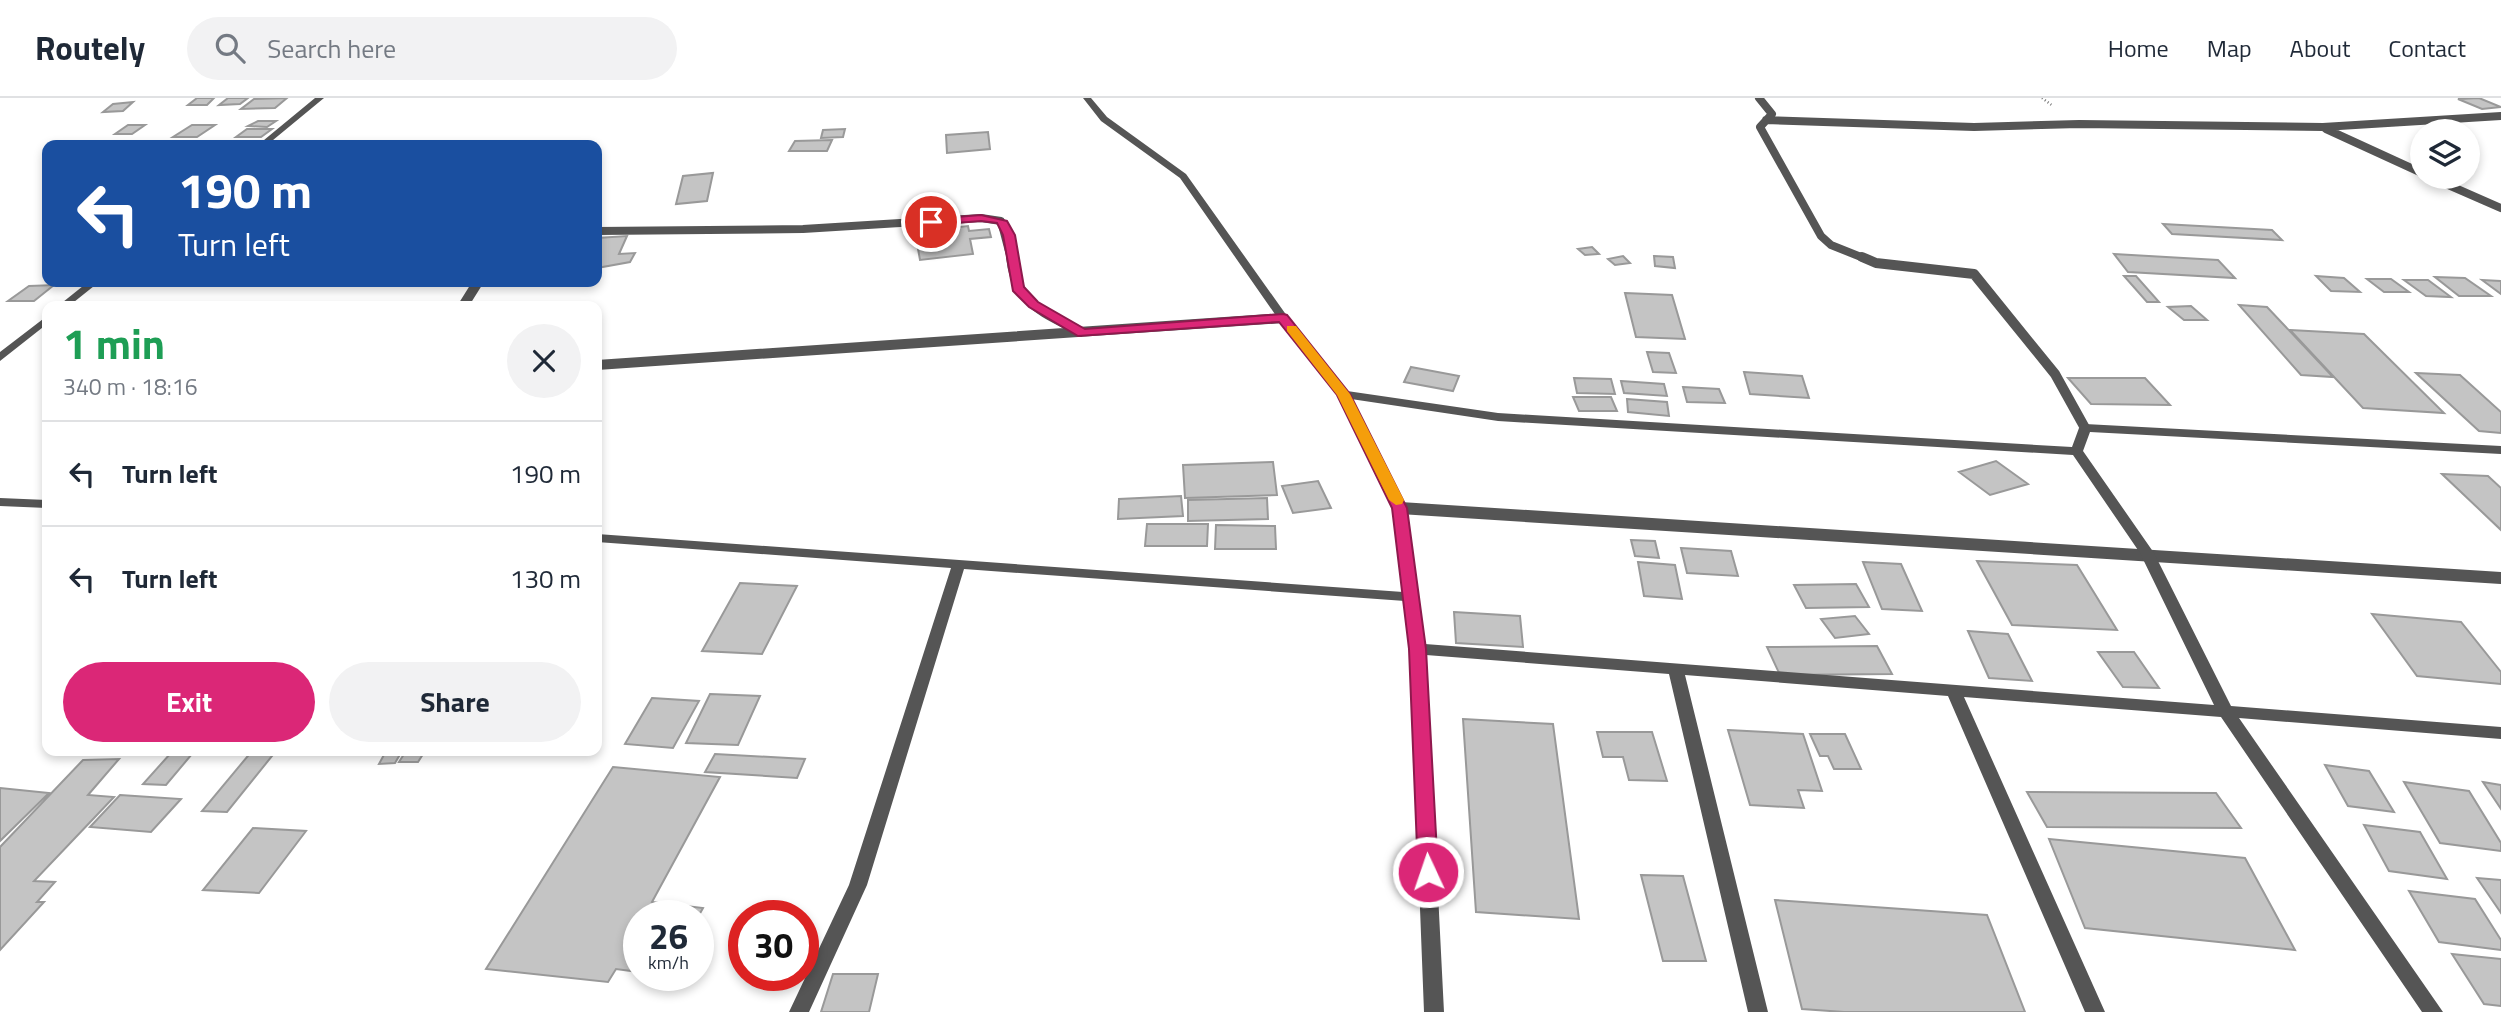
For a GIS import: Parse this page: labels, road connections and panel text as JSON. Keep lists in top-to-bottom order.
{
  "page": {
    "header": "Routely",
    "search": "Search here",
    "nav": [
      "Home",
      "Map",
      "About",
      "Contact"
    ],
    "turn": ["190 m", "Turn left"],
    "heading": ["1 min", "340 m · 18:16"],
    "list": [
      {
        "name": "Turn left",
        "value": "190 m"
      },
      {
        "name": "Turn left",
        "value": "130 m"
      }
    ],
    "buttons": ["Exit", "Share"],
    "speed": "26 km/h",
    "limit": "30"
  }
}
